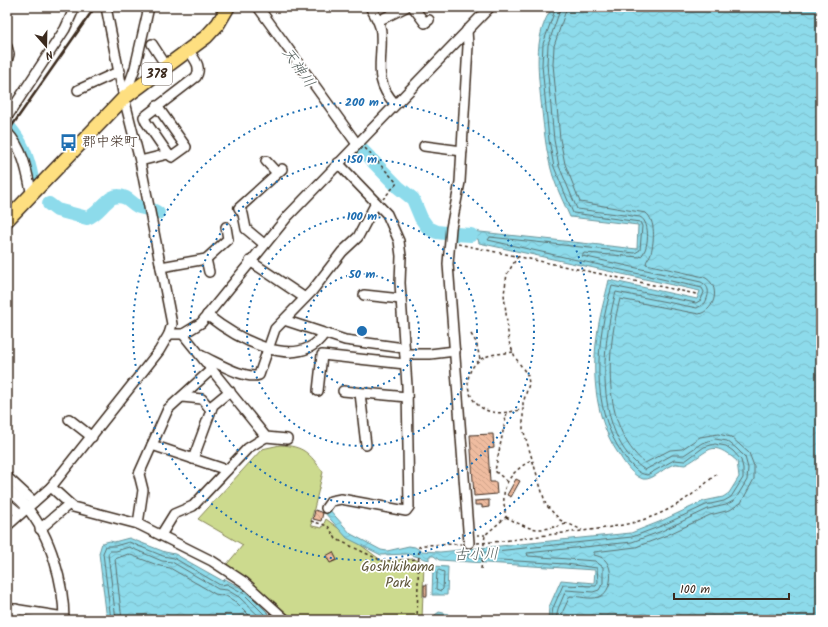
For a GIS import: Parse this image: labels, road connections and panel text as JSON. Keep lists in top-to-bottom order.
{
  "streets": {
    "highway": ["378"]
  },
  "water": ["天神川", "古小川"],
  "parks": ["Goshikihama Park"],
  "places": {
    "bus stop": ["郡中栄町"]
  },
  "scale_bar": "100 m",
  "north": "bottom",
  "rings": [
    "200 m",
    "150 m",
    "100 m",
    "50 m"
  ]
}
